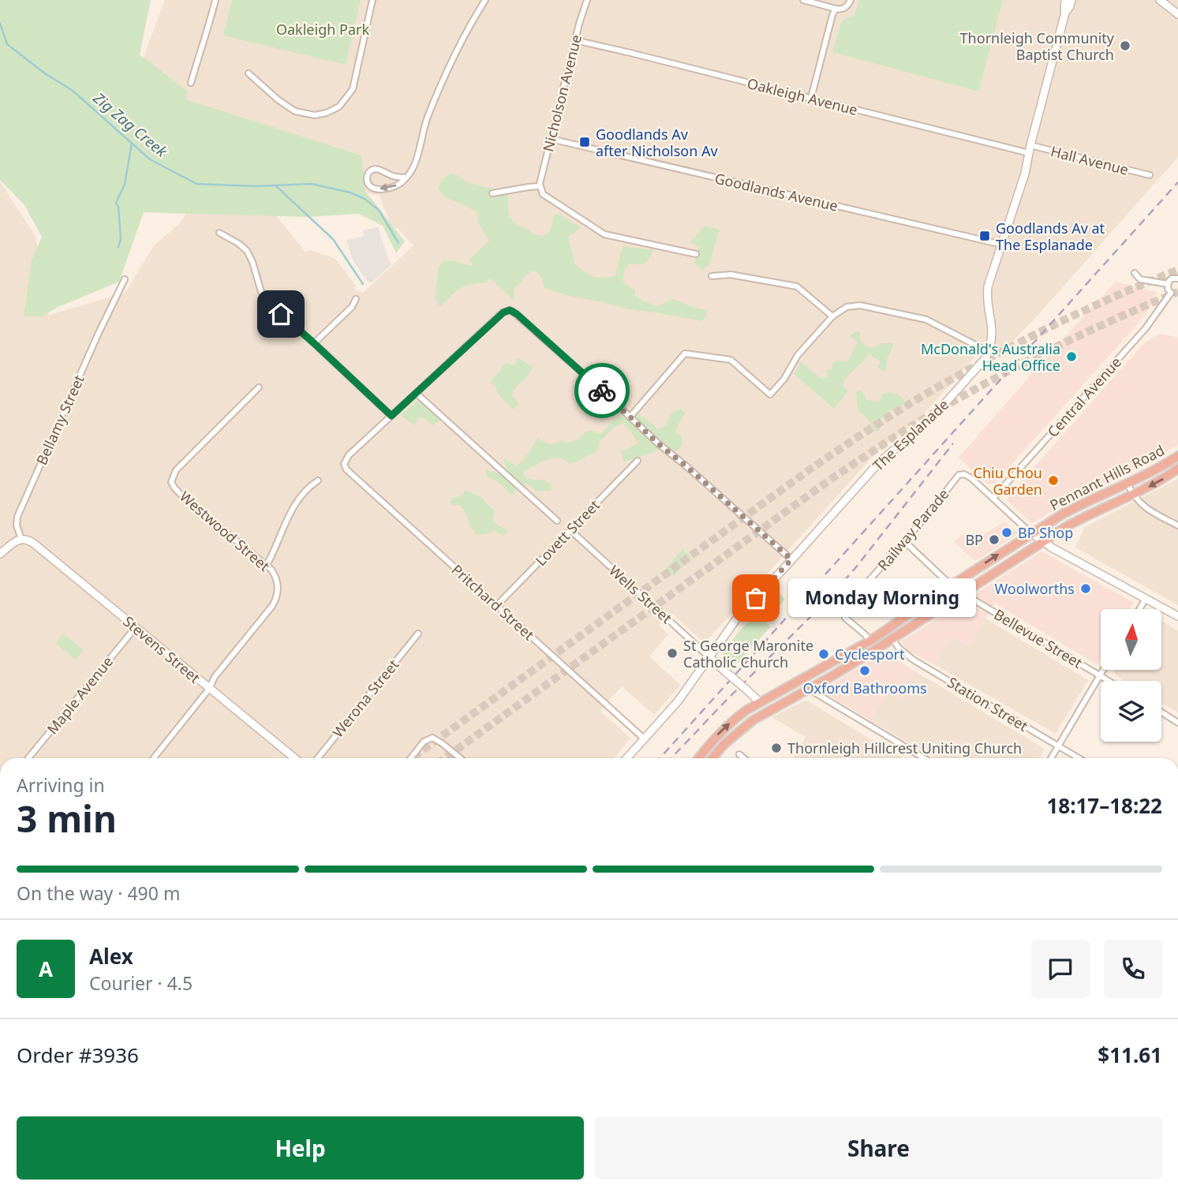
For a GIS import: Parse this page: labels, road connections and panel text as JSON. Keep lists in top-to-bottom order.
{
  "streets": {
    "highway": ["Pennant Hills Road"],
    "main road": ["The Esplanade", "Wells Street", "Stevens Street"],
    "street": [
      "Nicholson Avenue",
      "Oakleigh Avenue",
      "Hall Avenue",
      "Goodlands Avenue",
      "Central Avenue",
      "Bellamy Street",
      "Railway Parade",
      "Westwood Street",
      "Lovett Street",
      "Pritchard Street",
      "Bellevue Street",
      "Maple Avenue",
      "Werona Street",
      "Station Street"
    ]
  },
  "crossings": [
    ["Nicholson Avenue", "Oakleigh Avenue"],
    ["Nicholson Avenue", "Goodlands Avenue"],
    ["Oakleigh Avenue", "Hall Avenue"],
    ["Central Avenue", "Railway Parade"],
    ["Bellamy Street", "Stevens Street"],
    ["The Esplanade", "Wells Street"],
    ["The Esplanade", "Pritchard Street"],
    ["Pennant Hills Road", "Railway Parade"],
    ["Pennant Hills Road", "Wells Street"],
    ["Pennant Hills Road", "Bellevue Street"],
    ["Pennant Hills Road", "Station Street"],
    ["Railway Parade", "Bellevue Street"],
    ["Westwood Street", "Stevens Street"],
    ["Lovett Street", "Wells Street"],
    ["Lovett Street", "Pritchard Street"],
    ["Stevens Street", "Maple Avenue"]
  ],
  "water": ["Zig Zag Creek"],
  "parks": ["Oakleigh Park"],
  "places": {
    "other": [
      "Thornleigh Community Baptist Church",
      "McDonald's Australia Head Office",
      "Chiu Chou Garden",
      "BP Shop",
      "BP",
      "Woolworths",
      "Monday Morning",
      "St George Maronite Catholic Church",
      "Cyclesport",
      "Oxford Bathrooms",
      "Thornleigh Hillcrest Uniting Church"
    ],
    "transit": ["Goodlands Av after Nicholson Av", "Goodlands Av at The Esplanade"]
  },
  "north": "top",
  "page": {
    "bubble": "Monday Morning",
    "heading": ["3 min", "Arriving in", "18:17–18:22"],
    "panel": [
      "Alex",
      "Courier · 4.5",
      "Order #3936",
      "$11.61"
    ],
    "bar": "On the way · 490 m",
    "round": "A",
    "buttons": ["Help", "Share"]
  }
}
